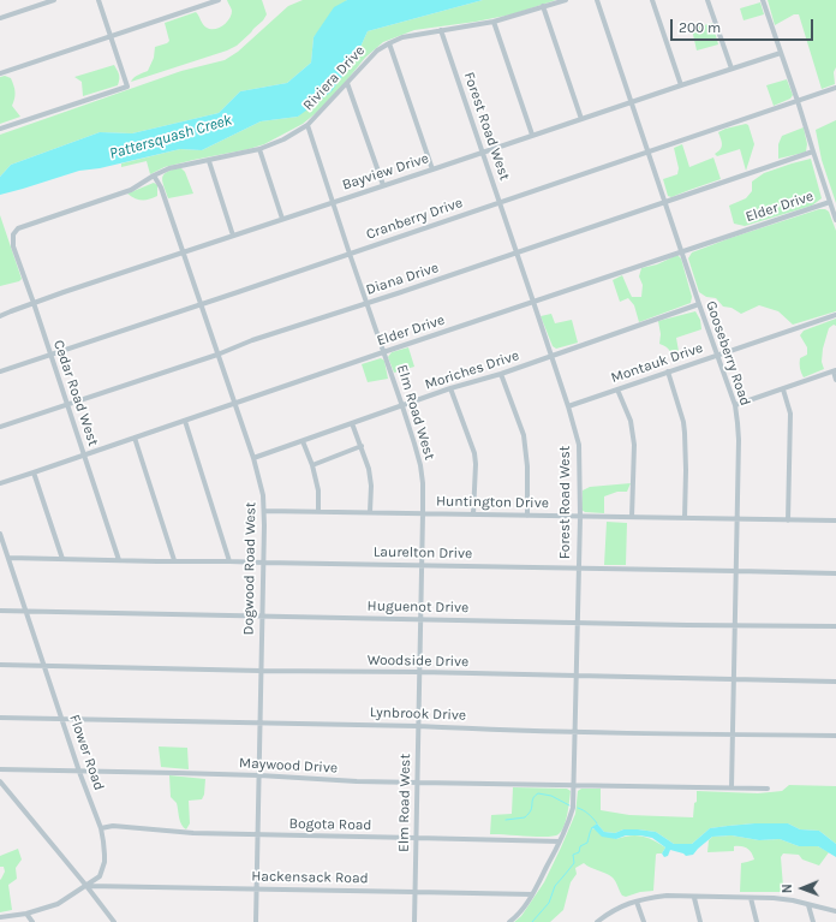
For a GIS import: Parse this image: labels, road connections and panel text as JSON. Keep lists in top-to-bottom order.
{
  "streets": {
    "street": [
      "Riviera Drive",
      "Forest Road West",
      "Bayview Drive",
      "Elder Drive",
      "Cranberry Drive",
      "Diana Drive",
      "Gooseberry Road",
      "Montauk Drive",
      "Moriches Drive",
      "Cedar Road West",
      "Elm Road West",
      "Huntington Drive",
      "Laurelton Drive",
      "Dogwood Road West",
      "Huguenot Drive",
      "Woodside Drive",
      "Lynbrook Drive",
      "Flower Road",
      "Maywood Drive",
      "Bogota Road",
      "Hackensack Road"
    ]
  },
  "crossings": [
    ["Riviera Drive", "Forest Road West"],
    ["Riviera Drive", "Cedar Road West"],
    ["Riviera Drive", "Elm Road West"],
    ["Riviera Drive", "Dogwood Road West"],
    ["Forest Road West", "Bayview Drive"],
    ["Forest Road West", "Elder Drive"],
    ["Forest Road West", "Cranberry Drive"],
    ["Forest Road West", "Diana Drive"],
    ["Forest Road West", "Montauk Drive"],
    ["Forest Road West", "Moriches Drive"],
    ["Forest Road West", "Huntington Drive"],
    ["Forest Road West", "Laurelton Drive"],
    ["Forest Road West", "Huguenot Drive"],
    ["Forest Road West", "Woodside Drive"],
    ["Forest Road West", "Lynbrook Drive"],
    ["Forest Road West", "Maywood Drive"],
    ["Forest Road West", "Bogota Road"],
    ["Forest Road West", "Hackensack Road"],
    ["Bayview Drive", "Gooseberry Road"],
    ["Bayview Drive", "Cedar Road West"],
    ["Bayview Drive", "Elm Road West"],
    ["Bayview Drive", "Dogwood Road West"],
    ["Elder Drive", "Gooseberry Road"],
    ["Elder Drive", "Cedar Road West"],
    ["Elder Drive", "Elm Road West"],
    ["Elder Drive", "Dogwood Road West"],
    ["Cranberry Drive", "Gooseberry Road"],
    ["Cranberry Drive", "Cedar Road West"],
    ["Cranberry Drive", "Elm Road West"],
    ["Cranberry Drive", "Dogwood Road West"],
    ["Diana Drive", "Gooseberry Road"],
    ["Diana Drive", "Cedar Road West"],
    ["Diana Drive", "Elm Road West"],
    ["Diana Drive", "Dogwood Road West"],
    ["Gooseberry Road", "Montauk Drive"],
    ["Gooseberry Road", "Moriches Drive"],
    ["Gooseberry Road", "Huntington Drive"],
    ["Gooseberry Road", "Laurelton Drive"],
    ["Gooseberry Road", "Huguenot Drive"],
    ["Gooseberry Road", "Woodside Drive"],
    ["Gooseberry Road", "Lynbrook Drive"],
    ["Gooseberry Road", "Maywood Drive"],
    ["Moriches Drive", "Elm Road West"],
    ["Moriches Drive", "Dogwood Road West"],
    ["Cedar Road West", "Laurelton Drive"],
    ["Elm Road West", "Huntington Drive"],
    ["Elm Road West", "Laurelton Drive"],
    ["Elm Road West", "Huguenot Drive"],
    ["Elm Road West", "Woodside Drive"],
    ["Elm Road West", "Lynbrook Drive"],
    ["Elm Road West", "Maywood Drive"],
    ["Elm Road West", "Bogota Road"],
    ["Elm Road West", "Hackensack Road"],
    ["Huntington Drive", "Dogwood Road West"],
    ["Laurelton Drive", "Dogwood Road West"],
    ["Laurelton Drive", "Flower Road"],
    ["Dogwood Road West", "Huguenot Drive"],
    ["Dogwood Road West", "Woodside Drive"],
    ["Dogwood Road West", "Lynbrook Drive"],
    ["Dogwood Road West", "Maywood Drive"],
    ["Dogwood Road West", "Bogota Road"],
    ["Dogwood Road West", "Hackensack Road"],
    ["Huguenot Drive", "Flower Road"],
    ["Woodside Drive", "Flower Road"],
    ["Lynbrook Drive", "Flower Road"],
    ["Flower Road", "Maywood Drive"],
    ["Flower Road", "Bogota Road"],
    ["Flower Road", "Hackensack Road"]
  ],
  "water": ["Pattersquash Creek"],
  "scale_bar": "200 m",
  "north": "left"
}
